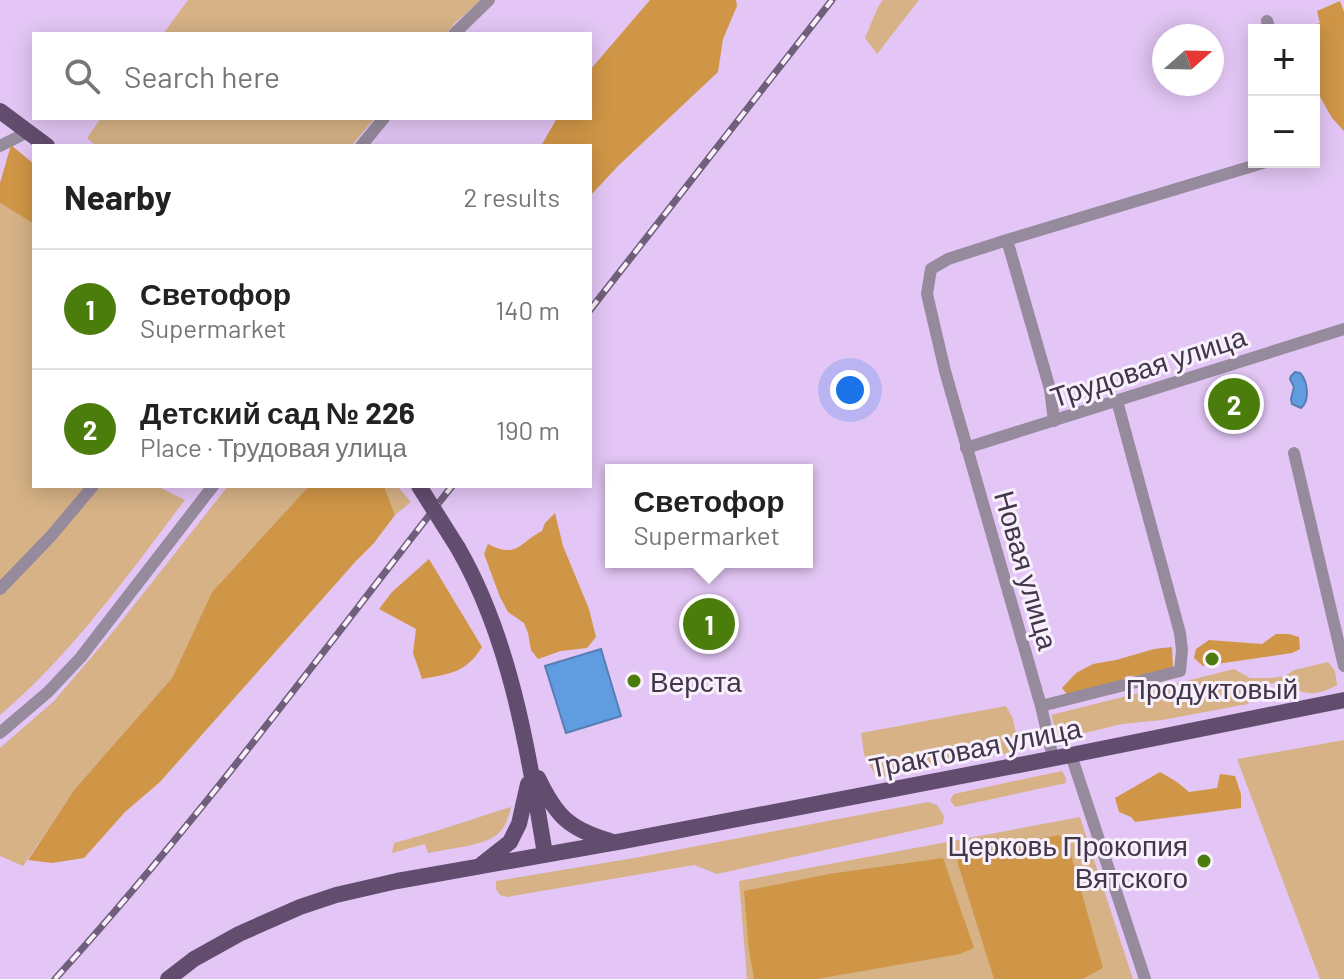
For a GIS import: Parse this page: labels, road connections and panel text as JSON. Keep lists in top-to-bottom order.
{
  "streets": {
    "main road": ["Трактовая улица"],
    "street": ["Трудовая улица", "Новая улица"]
  },
  "crossings": [
    ["Трудовая улица", "Новая улица"],
    ["Новая улица", "Трактовая улица"]
  ],
  "places": ["Продуктовый", "Верста", "Церковь Прокопия Вятского"],
  "north": "right",
  "page": {
    "map_buttons": ["+", "−"],
    "search": "Search here",
    "heading": ["Nearby", "2 results"],
    "list": [
      {
        "mark": "1",
        "name": "Светофор",
        "note": "Supermarket",
        "value": "140 m"
      },
      {
        "mark": "2",
        "name": "Детский сад № 226",
        "note": "Place · Трудовая улица",
        "value": "190 m"
      }
    ],
    "pins": ["2", "1"],
    "popup": ["Светофор", "Supermarket"]
  }
}
